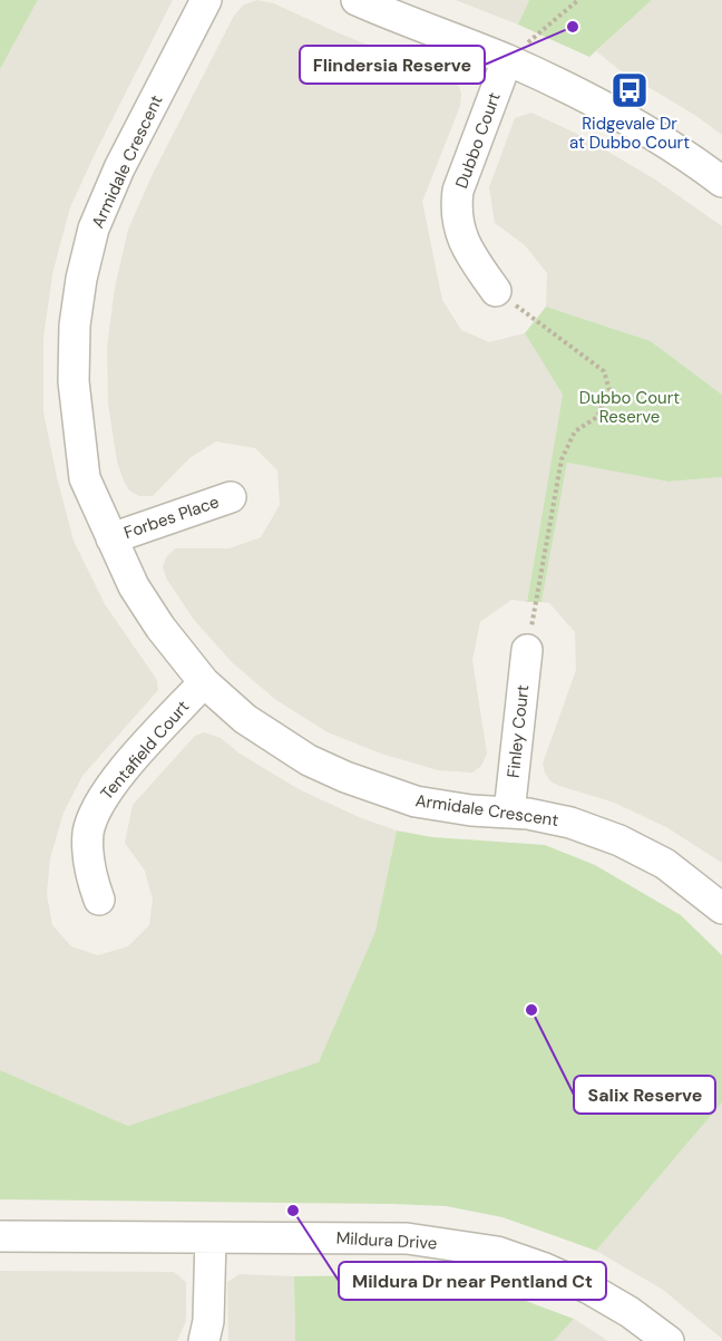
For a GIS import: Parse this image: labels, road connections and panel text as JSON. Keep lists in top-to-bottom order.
{
  "streets": {
    "street": [
      "Dubbo Court",
      "Armidale Crescent",
      "Forbes Place",
      "Finley Court",
      "Tentafield Court",
      "Mildura Drive"
    ]
  },
  "crossings": [
    ["Armidale Crescent", "Forbes Place"],
    ["Armidale Crescent", "Finley Court"],
    ["Armidale Crescent", "Tentafield Court"]
  ],
  "parks": ["Dubbo Court Reserve"],
  "places": {
    "other": ["Flindersia Reserve", "Salix Reserve", "Mildura Dr near Pentland Ct"],
    "bus stop": ["Ridgevale Dr at Dubbo Court"]
  }
}
